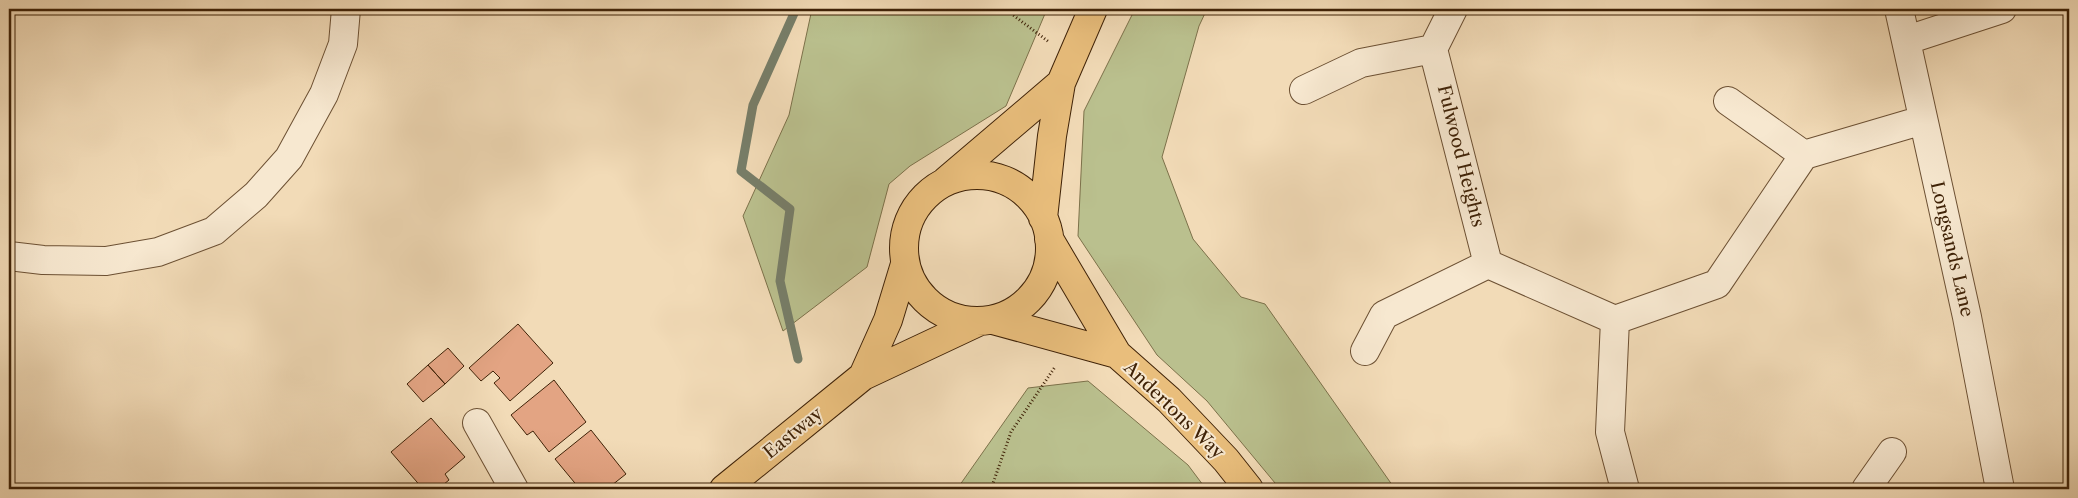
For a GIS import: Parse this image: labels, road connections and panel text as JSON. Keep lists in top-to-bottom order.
{
  "streets": {
    "main road": ["Andertons Way", "Eastway"],
    "street": ["Fulwood Heights", "Longsands Lane"]
  },
  "crossings": [
    ["Andertons Way", "Eastway"]
  ]
}
